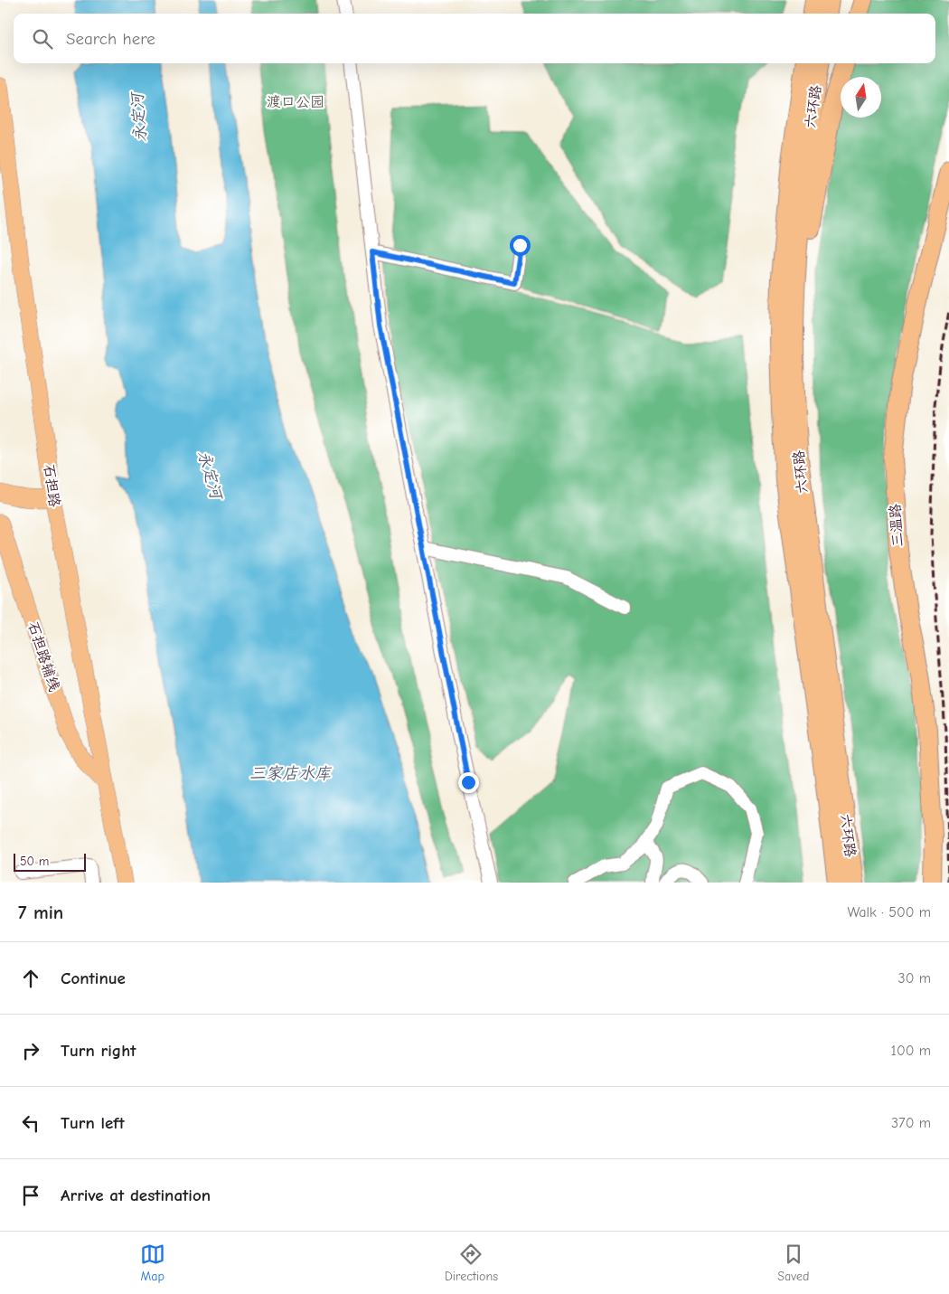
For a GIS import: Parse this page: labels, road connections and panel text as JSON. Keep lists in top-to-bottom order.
{
  "streets": {
    "highway": ["六环路", "三温路"],
    "main road": ["石担路", "石担路辅线"]
  },
  "crossings": [
    ["石担路", "石担路辅线"]
  ],
  "water": ["永定河", "三家店水库"],
  "parks": ["渡口公园"],
  "scale_bar": "50 m",
  "north": "top",
  "page": {
    "search": "Search here",
    "scale": "50 m",
    "heading": ["7 min", "Walk · 500 m"],
    "list": [
      ["Continue", "30 m"],
      ["Turn right", "100 m"],
      ["Turn left", "370 m"],
      "Arrive at destination"
    ],
    "nav": ["Map", "Directions", "Saved"]
  }
}
